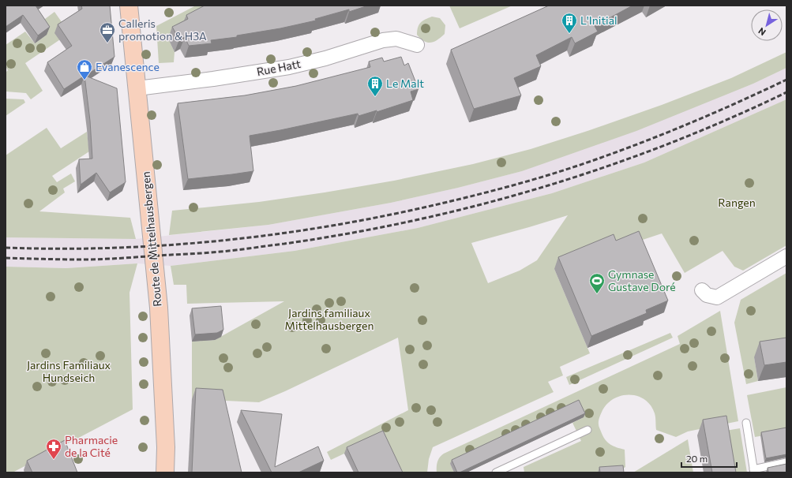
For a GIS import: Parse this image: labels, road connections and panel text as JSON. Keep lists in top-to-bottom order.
{
  "streets": {
    "main road": ["Route de Mittelhausbergen"],
    "street": ["Rue Hatt"]
  },
  "crossings": [
    ["Rue Hatt", "Route de Mittelhausbergen"]
  ],
  "parks": ["Rangen", "Jardins familiaux Mittelhausbergen", "Jardins Familiaux Hundseich"],
  "places": {
    "building": ["L'Initial", "Le Malt"],
    "office": ["Calleris promotion & H3A"],
    "shop": ["Evanescence"],
    "sports": ["Gymnase Gustave Doré"],
    "pharmacy": ["Pharmacie de la Cité"]
  },
  "scale_bar": "20 m",
  "north": "bottom left"
}
